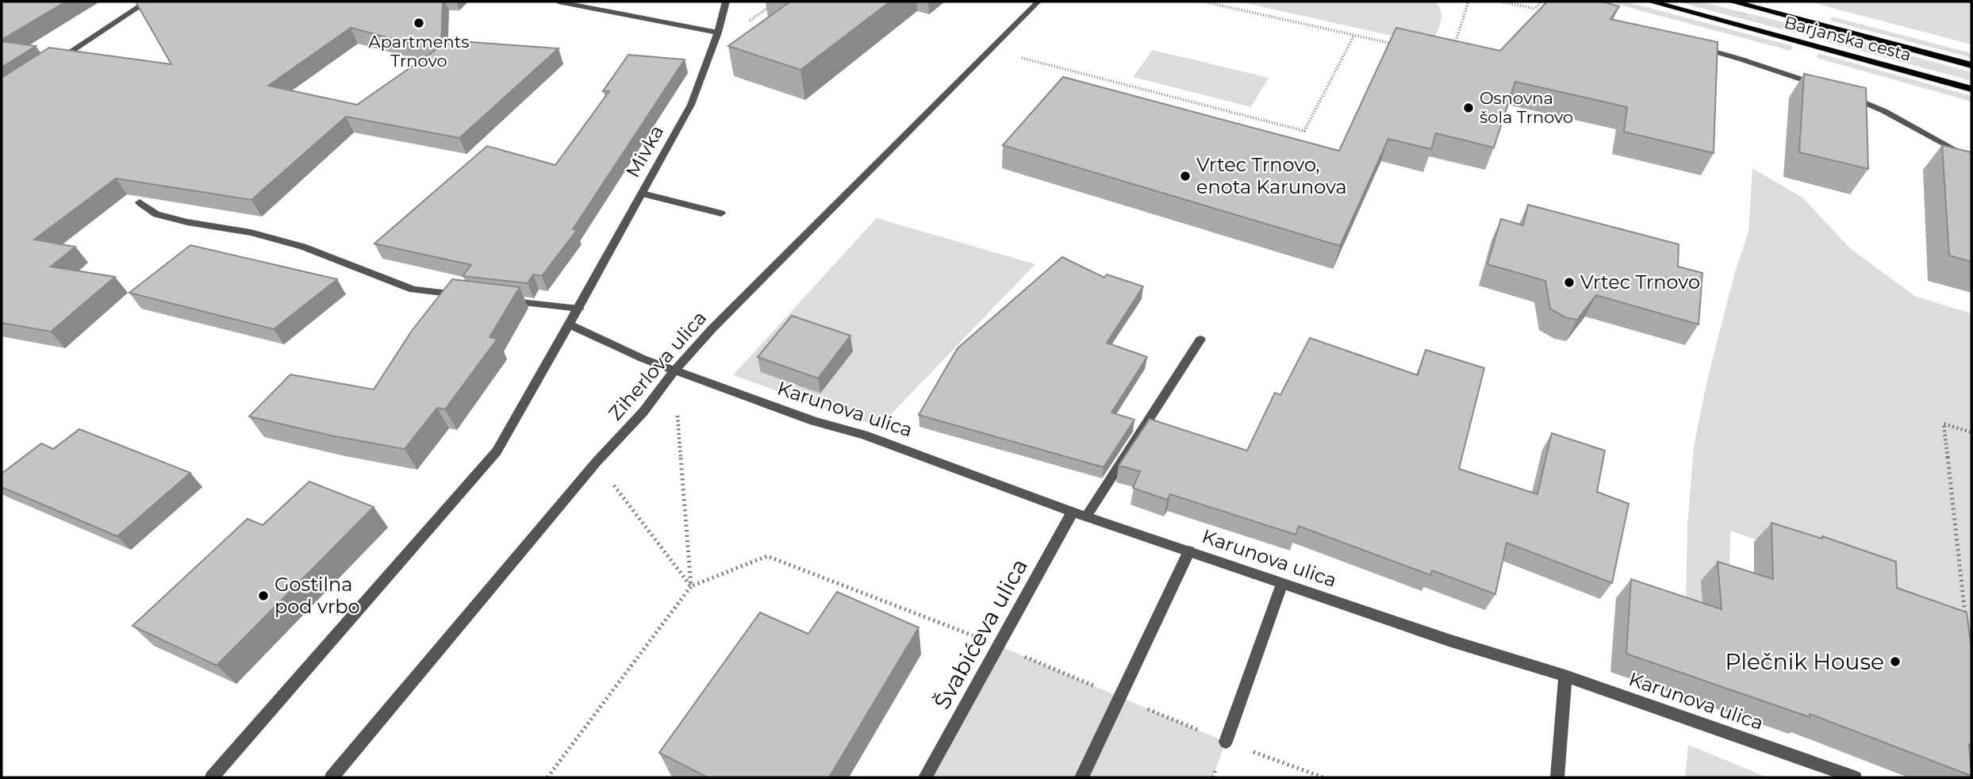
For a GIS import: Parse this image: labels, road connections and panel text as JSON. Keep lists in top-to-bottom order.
{
  "streets": {
    "main road": ["Barjanska cesta"],
    "street": [
      "Mivka",
      "Ziherlova ulica",
      "Karunova ulica",
      "Švabićeva ulica"
    ]
  },
  "crossings": [
    ["Ziherlova ulica", "Karunova ulica"],
    ["Karunova ulica", "Švabićeva ulica"]
  ],
  "places": [
    "Apartments Trnovo",
    "Osnovna šola Trnovo",
    "Vrtec Trnovo, enota Karunova",
    "Vrtec Trnovo",
    "Gostilna pod vrbo",
    "Plečnik House"
  ]
}
